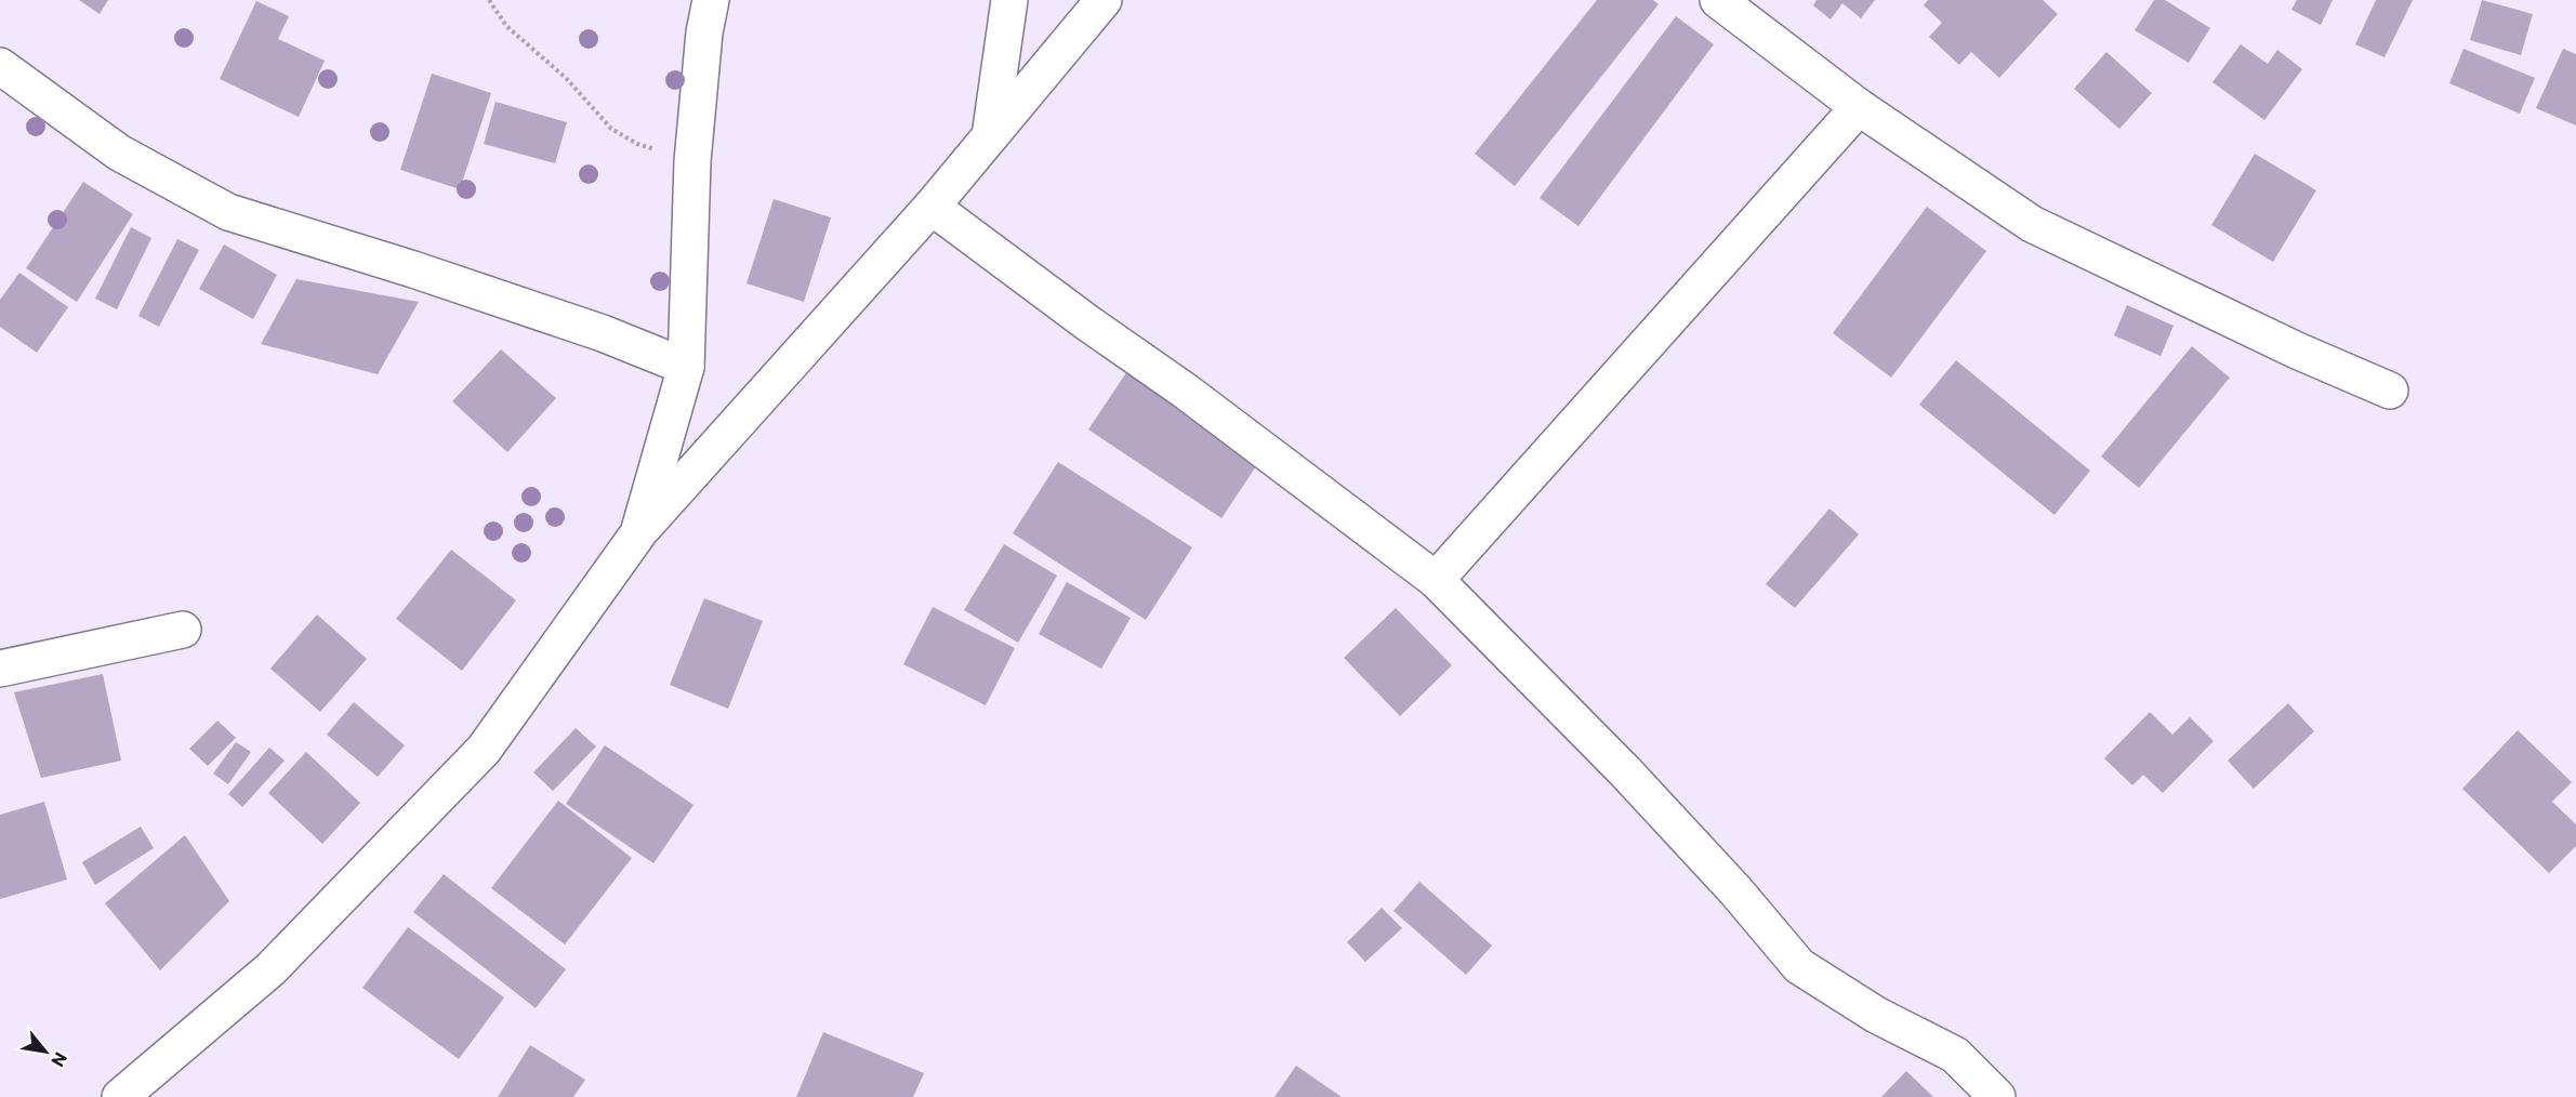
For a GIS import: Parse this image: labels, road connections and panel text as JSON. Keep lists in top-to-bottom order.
{
  "north": "bottom right"
}
